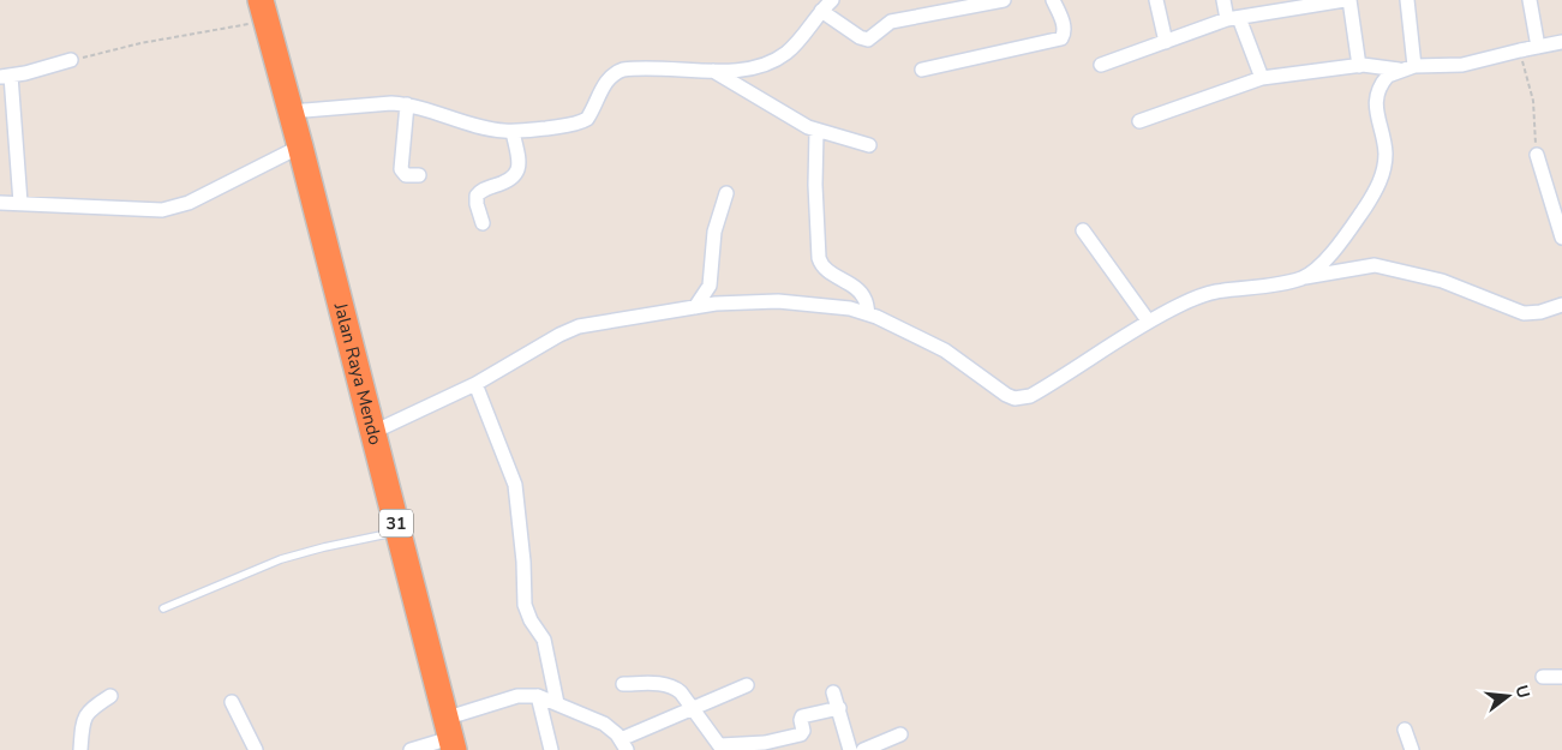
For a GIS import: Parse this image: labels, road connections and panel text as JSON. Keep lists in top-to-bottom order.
{
  "streets": {
    "highway": ["Jalan Raya Mendo", "31"]
  },
  "north": "right"
}
